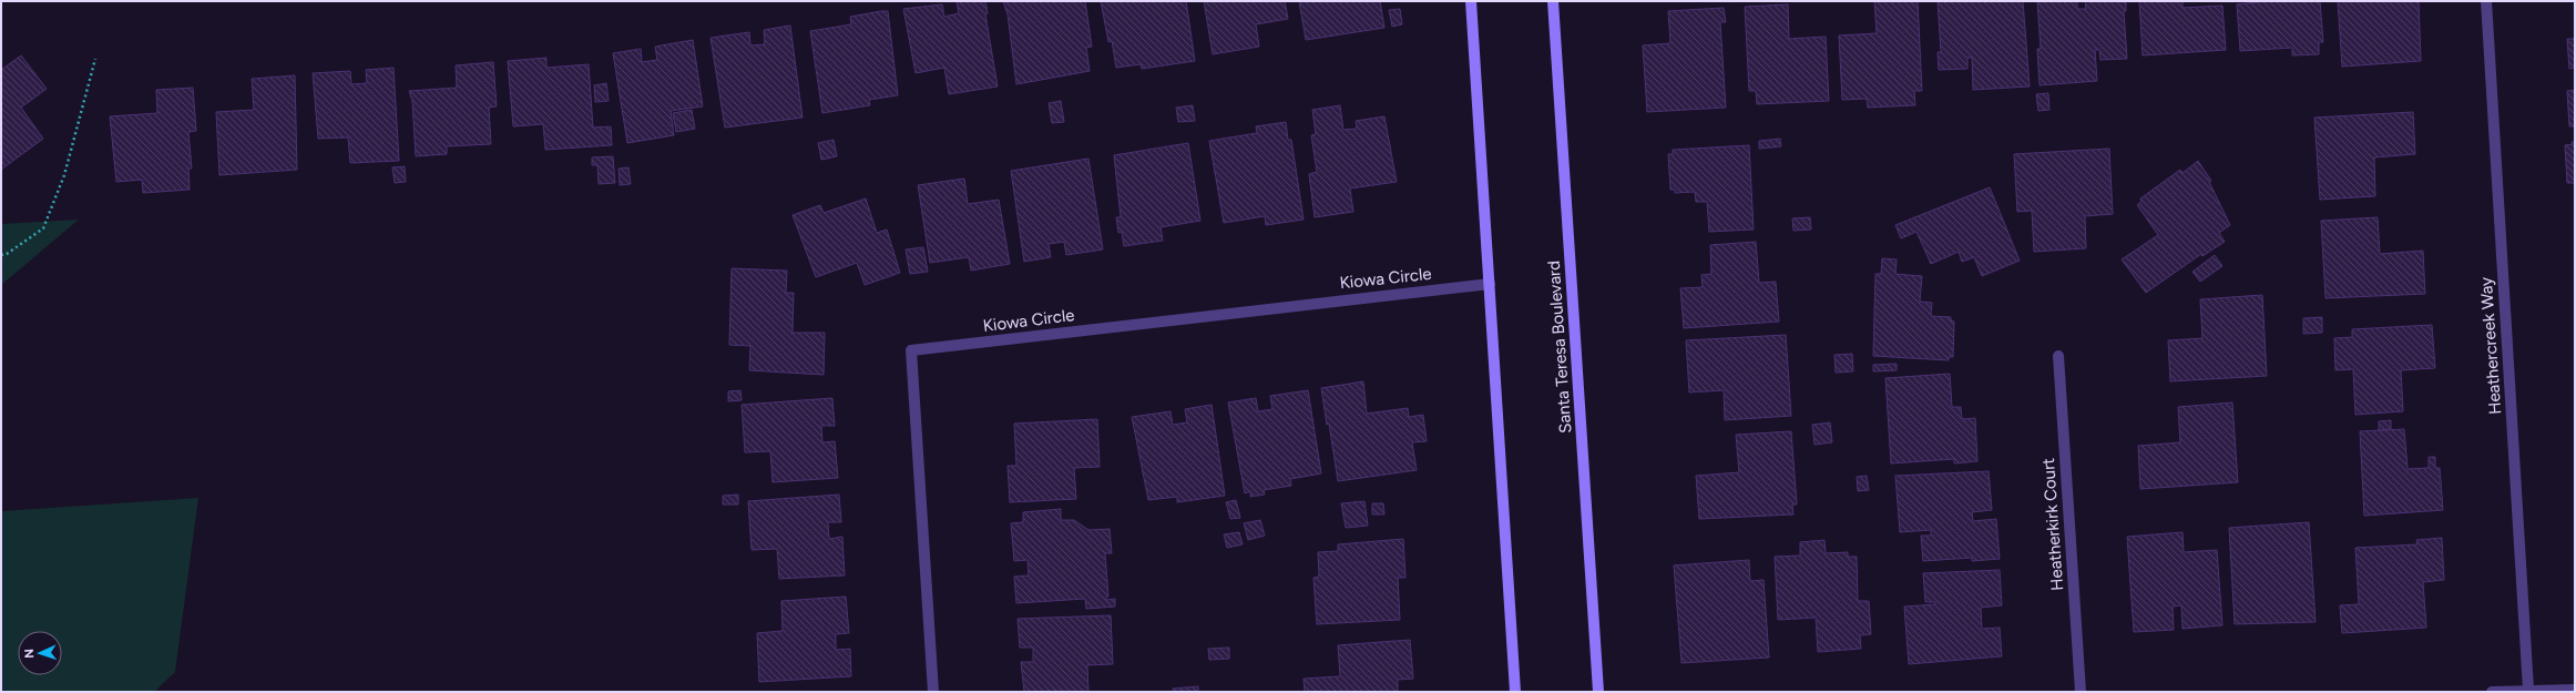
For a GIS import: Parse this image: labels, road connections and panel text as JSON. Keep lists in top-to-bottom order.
{
  "streets": {
    "main road": ["Santa Teresa Boulevard"],
    "street": ["Kiowa Circle", "Heathercreek Way", "Heatherkirk Court"]
  },
  "north": "left"
}
